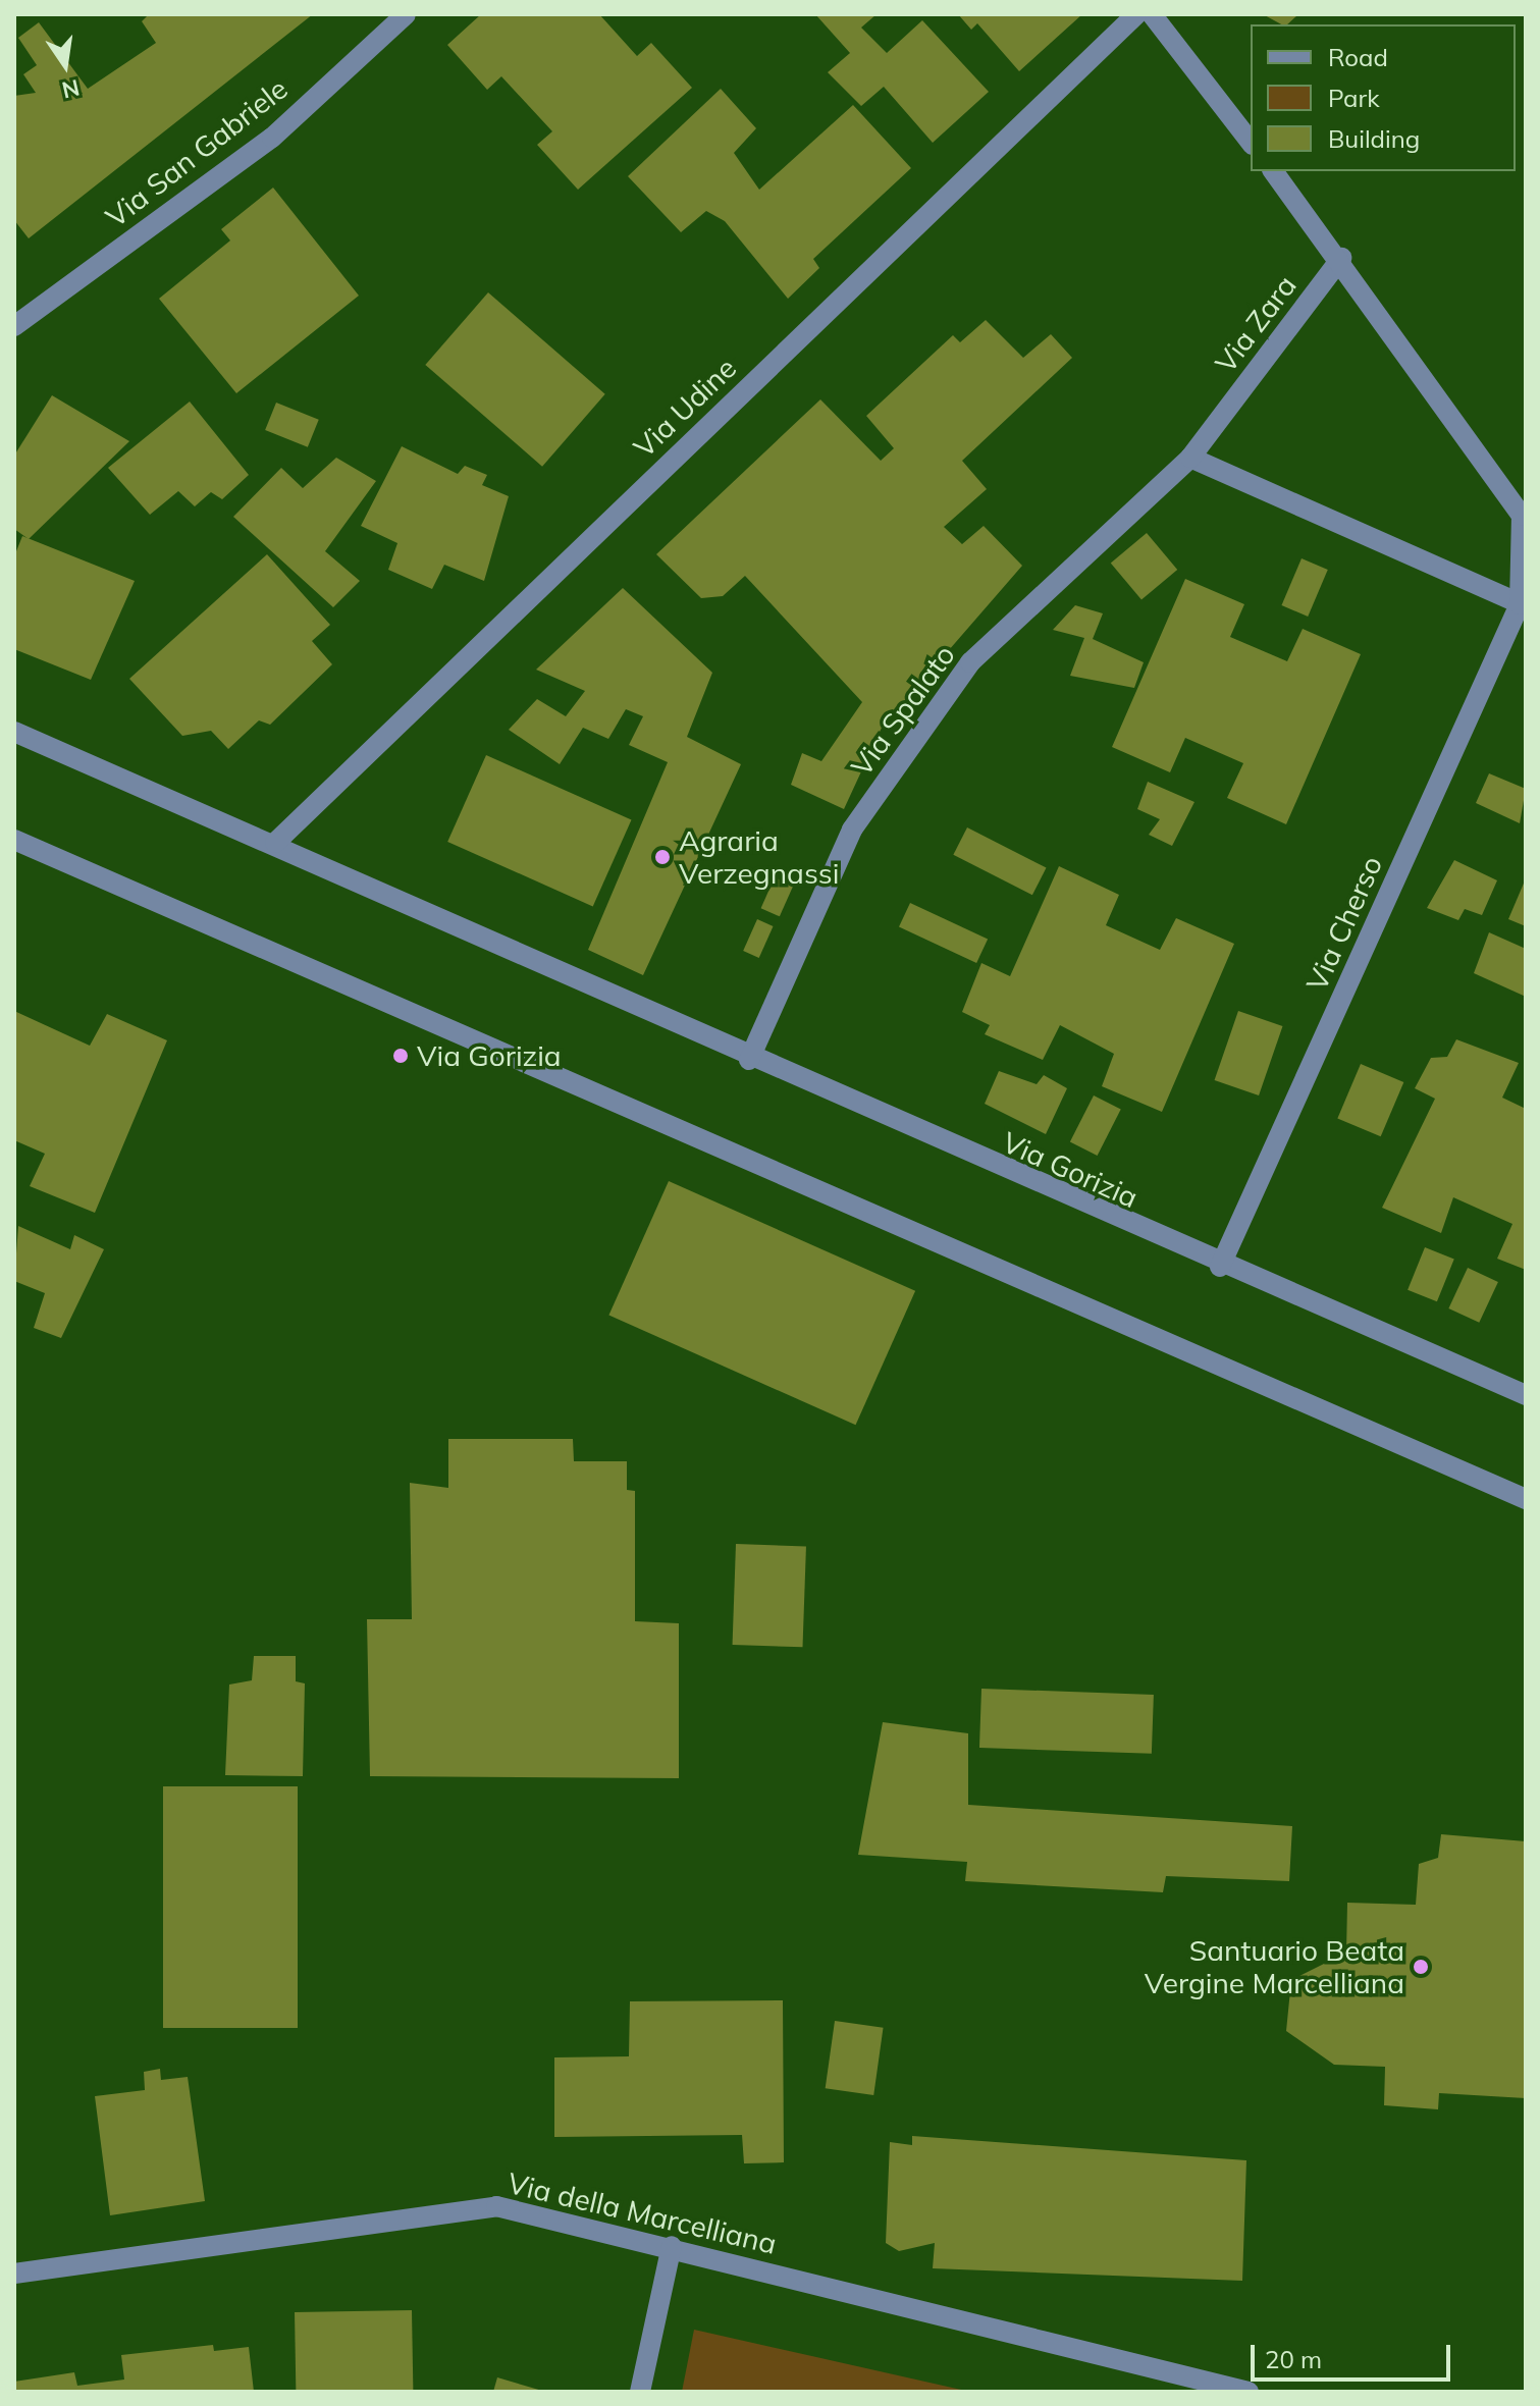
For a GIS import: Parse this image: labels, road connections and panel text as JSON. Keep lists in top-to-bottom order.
{
  "streets": {
    "street": [
      "Via San Gabriele",
      "Via Zara",
      "Via Udine",
      "Via Spalato",
      "Via Cherso",
      "Via Gorizia",
      "Via della Marcelliana"
    ]
  },
  "crossings": [
    ["Via Zara", "Via Spalato"],
    ["Via Udine", "Via Gorizia"],
    ["Via Spalato", "Via Gorizia"],
    ["Via Cherso", "Via Gorizia"]
  ],
  "places": ["Agraria Verzegnassi", "Via Gorizia", "Santuario Beata Vergine Marcelliana"],
  "legend": ["Road", "Park", "Building"],
  "scale_bar": "20 m",
  "north": "bottom"
}
